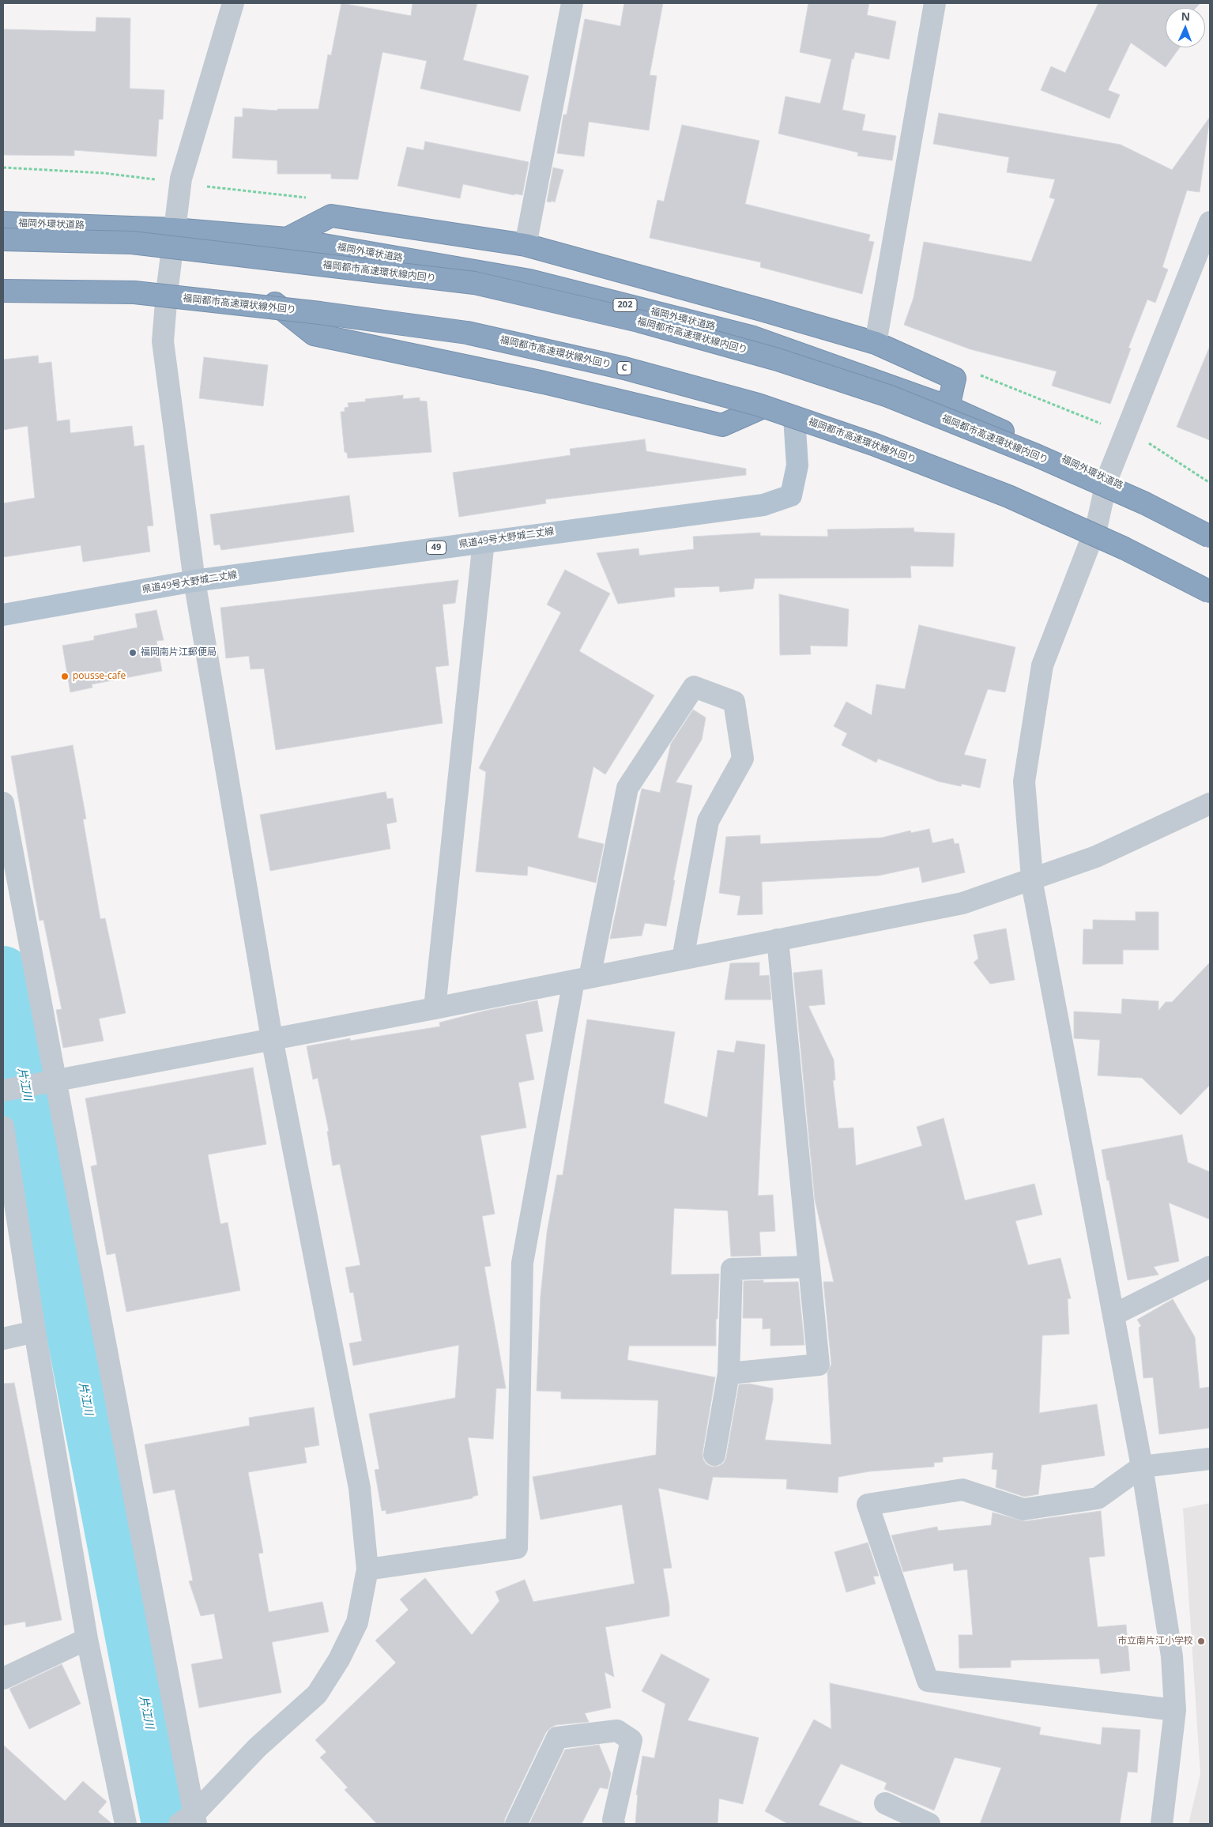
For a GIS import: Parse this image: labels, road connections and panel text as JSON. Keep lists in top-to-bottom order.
{
  "streets": {
    "highway": [
      "福岡外環状道路",
      "福岡都市高速環状線内回り",
      "福岡都市高速環状線外回り",
      "202",
      "C"
    ],
    "main road": ["県道49号大野城二丈線", "49"]
  },
  "water": ["片江川"],
  "places": ["福岡南片江郵便局", "pousse-cafe", "市立南片江小学校"],
  "north": "top"
}
